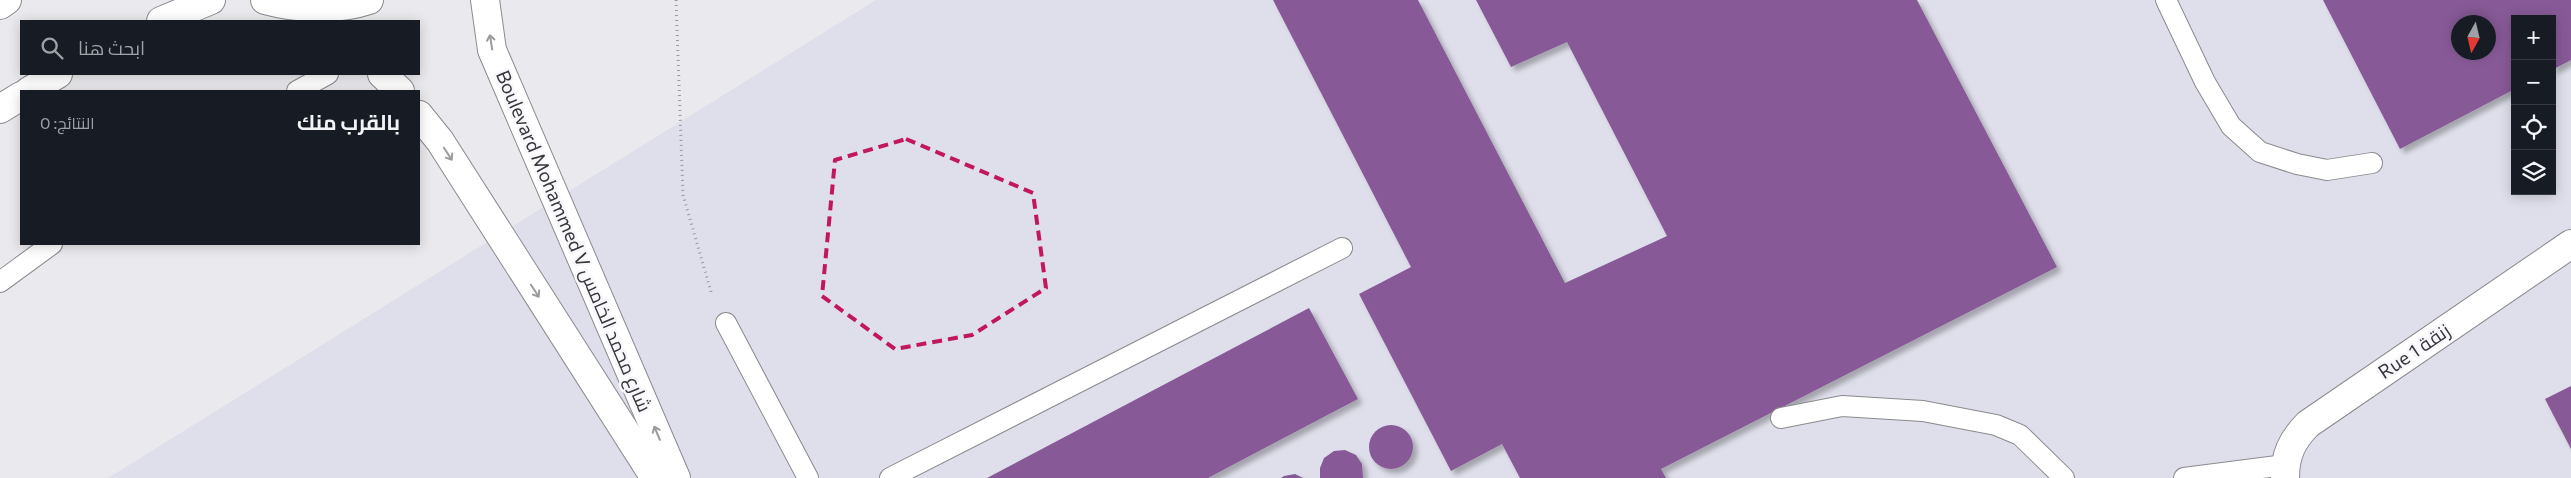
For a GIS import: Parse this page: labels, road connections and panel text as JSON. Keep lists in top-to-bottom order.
{
  "streets": {
    "main road": ["Boulevard Mohammed V شارع محمد الخامس", "Rue 1 زنقة"]
  },
  "north": "bottom",
  "page": {
    "map_buttons": ["+", "−"],
    "search": "ابحث هنا",
    "heading": ["بالقرب منك", "النتائج: 0"]
  }
}
